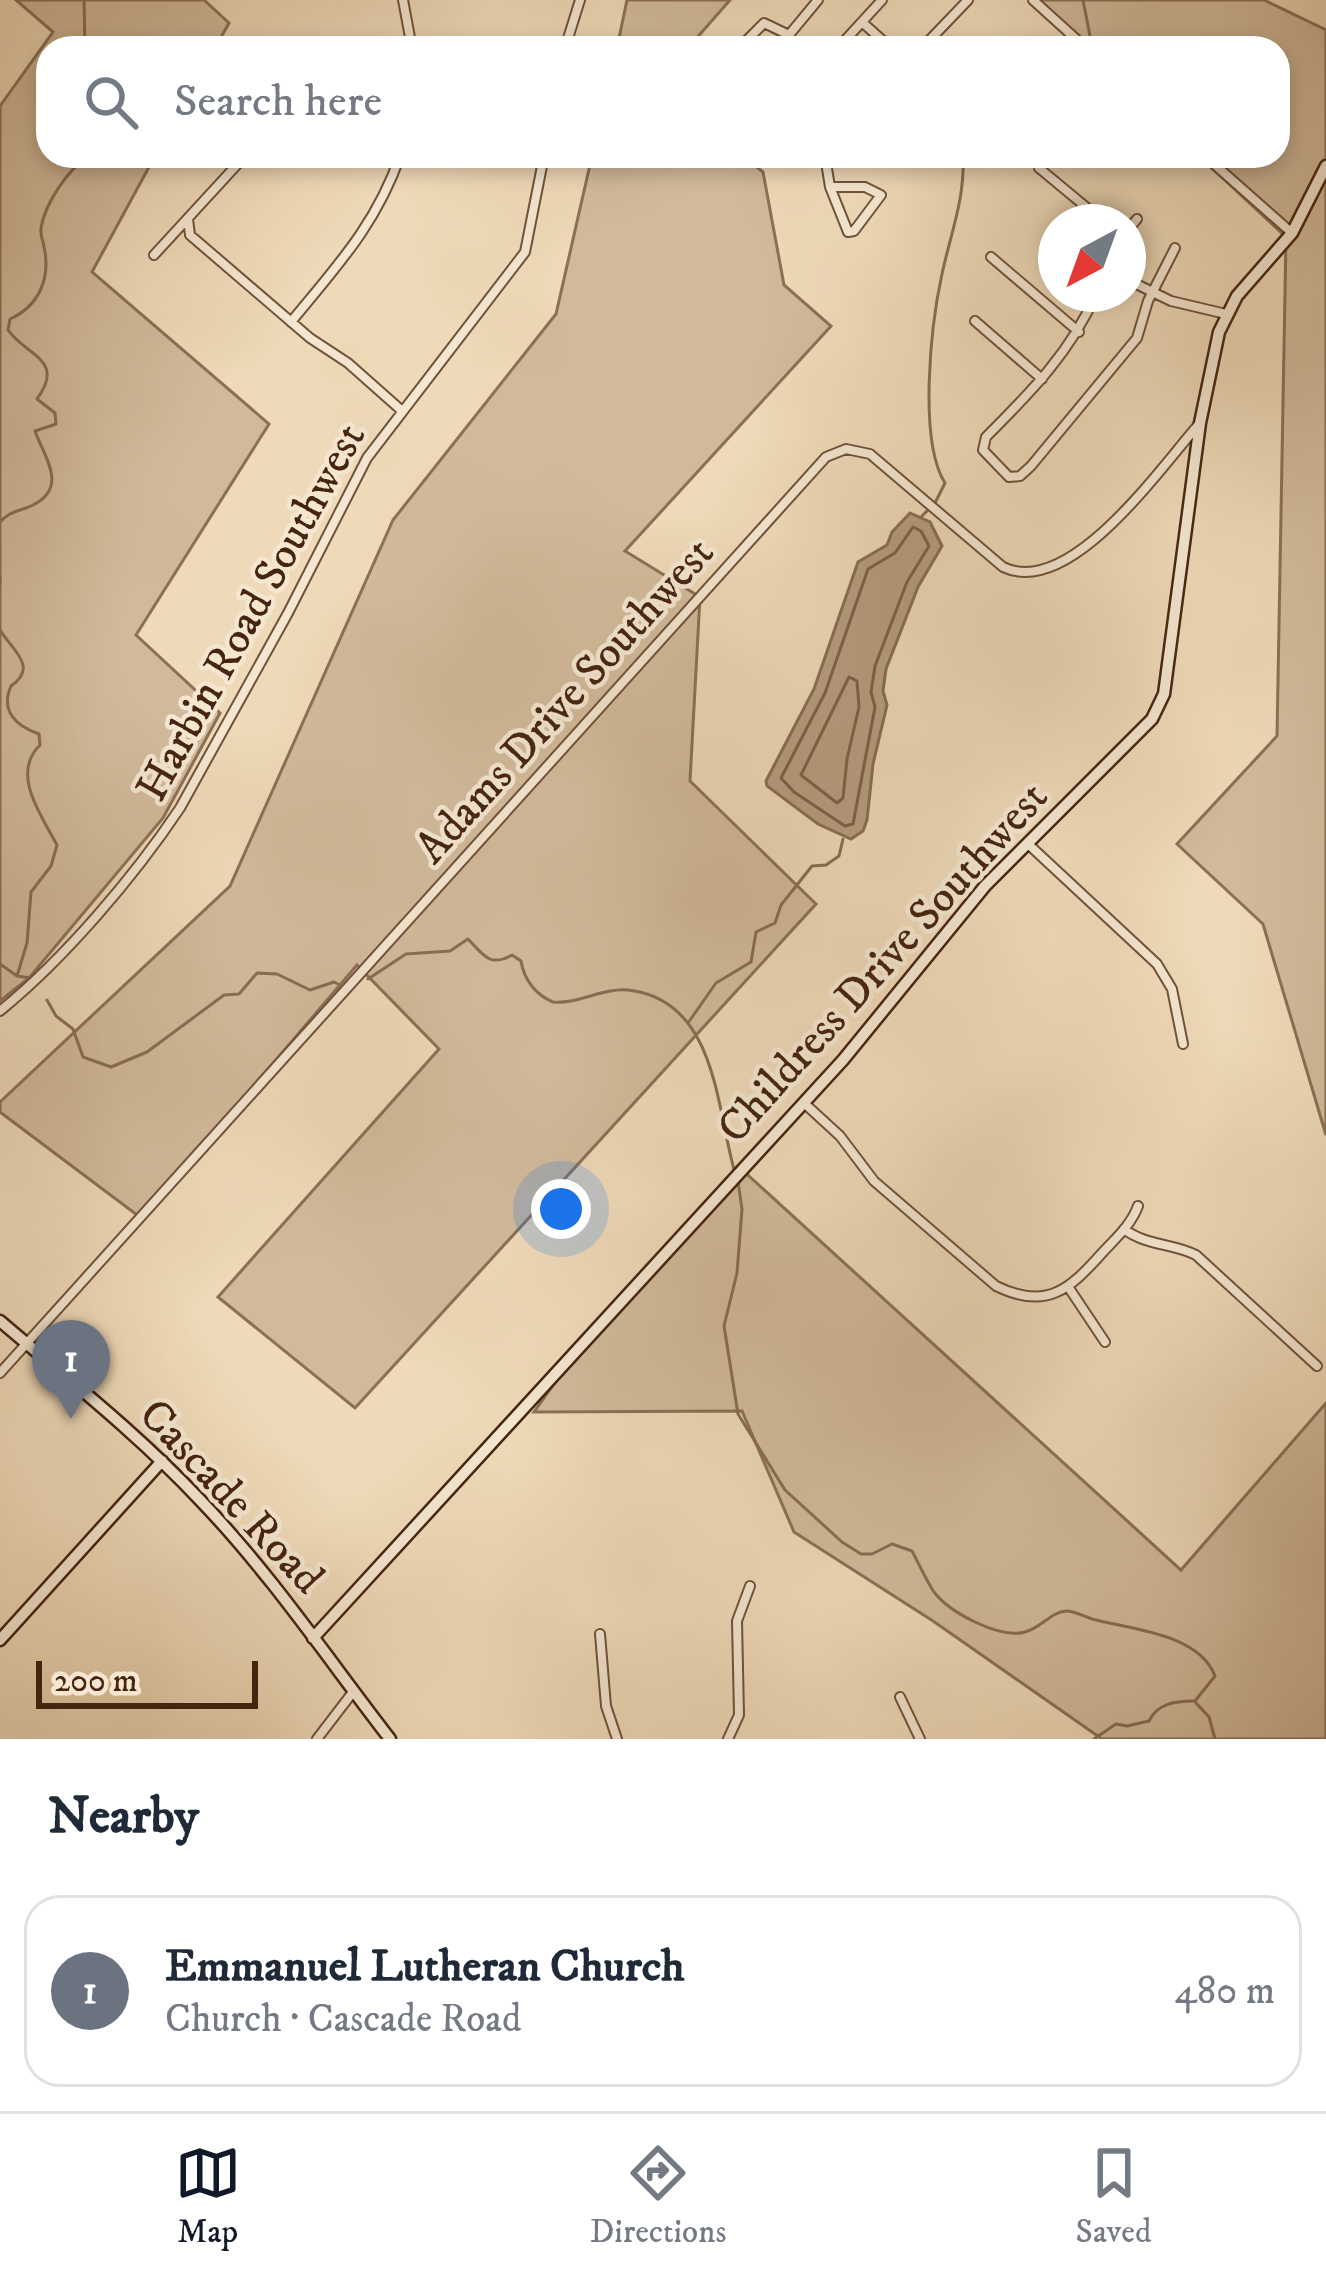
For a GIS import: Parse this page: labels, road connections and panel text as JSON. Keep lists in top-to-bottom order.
{
  "streets": {
    "street": [
      "Harbin Road Southwest",
      "Adams Drive Southwest",
      "Childress Drive Southwest",
      "Cascade Road"
    ]
  },
  "crossings": [
    ["Adams Drive Southwest", "Childress Drive Southwest"],
    ["Adams Drive Southwest", "Cascade Road"],
    ["Childress Drive Southwest", "Cascade Road"]
  ],
  "scale_bar": "200 m",
  "north": "bottom left",
  "page": {
    "search": "Search here",
    "pins": "1",
    "scale": "200 m",
    "heading": "Nearby",
    "list": [
      {
        "mark": "1",
        "name": "Emmanuel Lutheran Church",
        "note": "Church · Cascade Road",
        "value": "480 m"
      }
    ],
    "nav": ["Map", "Directions", "Saved"]
  }
}
